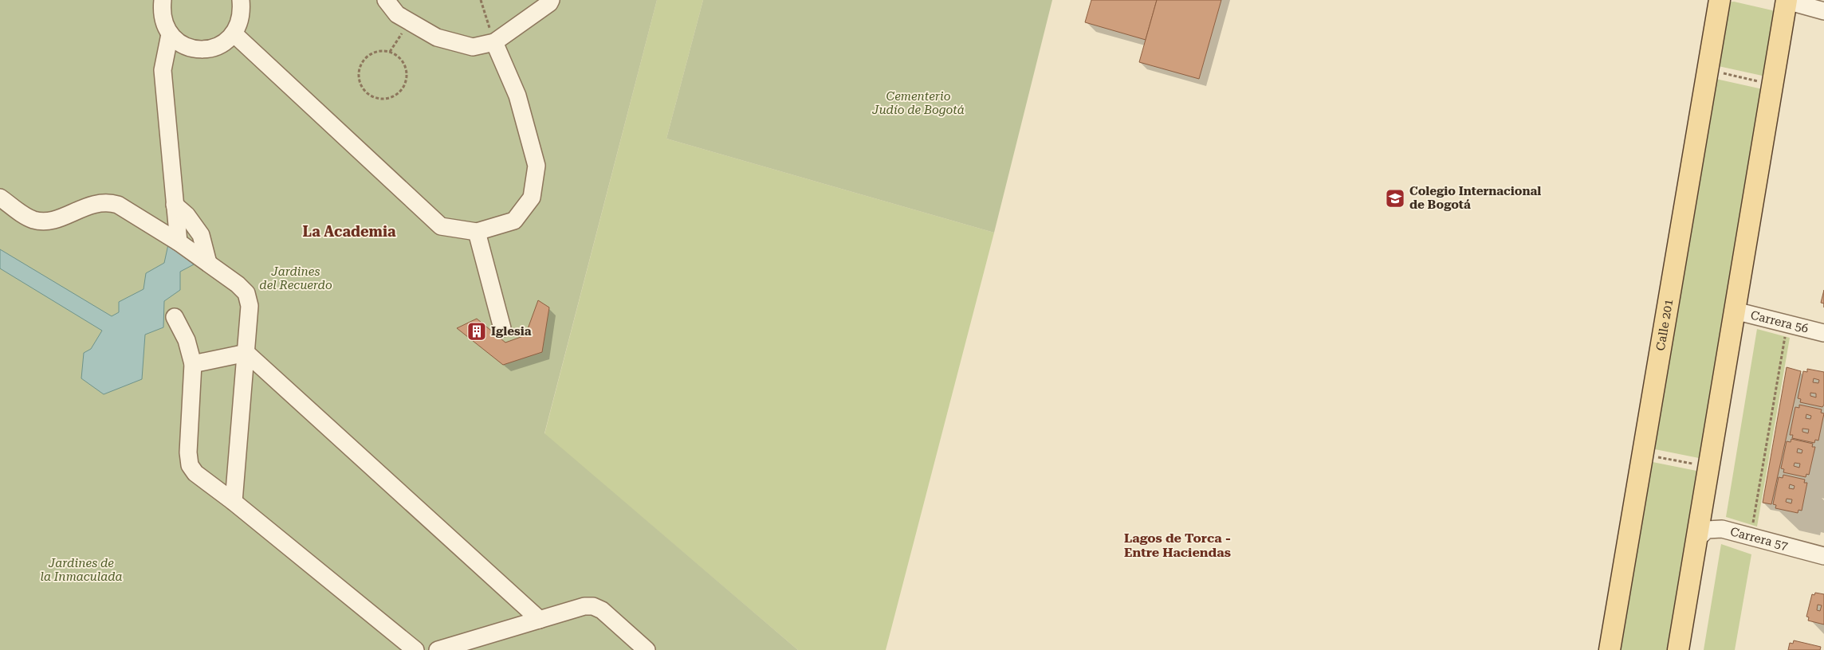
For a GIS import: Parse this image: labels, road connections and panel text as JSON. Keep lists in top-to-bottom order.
{
  "streets": {
    "main road": ["Calle 201"],
    "street": ["Carrera 56", "Carrera 57"]
  },
  "districts": ["La Academia", "Lagos de Torca - Entre Haciendas"],
  "parks": ["Cementerio Judío de Bogotá", "Jardines del Recuerdo", "Jardines de la Inmaculada"],
  "places": {
    "school or university": ["Colegio Internacional de Bogotá"],
    "building": ["Iglesia"]
  }
}
